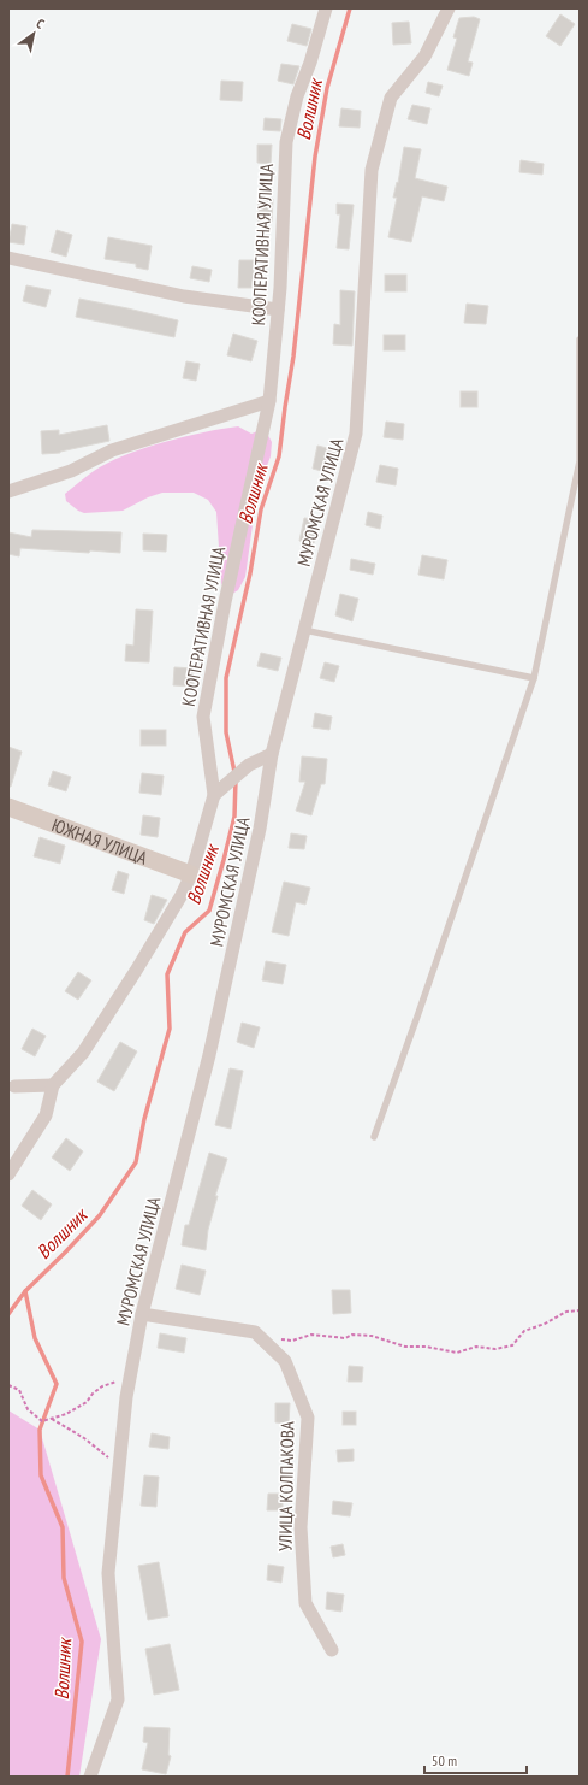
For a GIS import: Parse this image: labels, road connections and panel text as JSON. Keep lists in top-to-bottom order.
{
  "streets": {
    "street": [
      "КООПЕРАТИВНАЯ УЛИЦА",
      "МУРОМСКАЯ УЛИЦА",
      "ЮЖНАЯ УЛИЦА",
      "УЛИЦА КОЛПАКОВА"
    ]
  },
  "crossings": [
    ["КООПЕРАТИВНАЯ УЛИЦА", "ЮЖНАЯ УЛИЦА"],
    ["МУРОМСКАЯ УЛИЦА", "УЛИЦА КОЛПАКОВА"]
  ],
  "water": ["Волшник"],
  "scale_bar": "50 m",
  "north": "top right"
}
